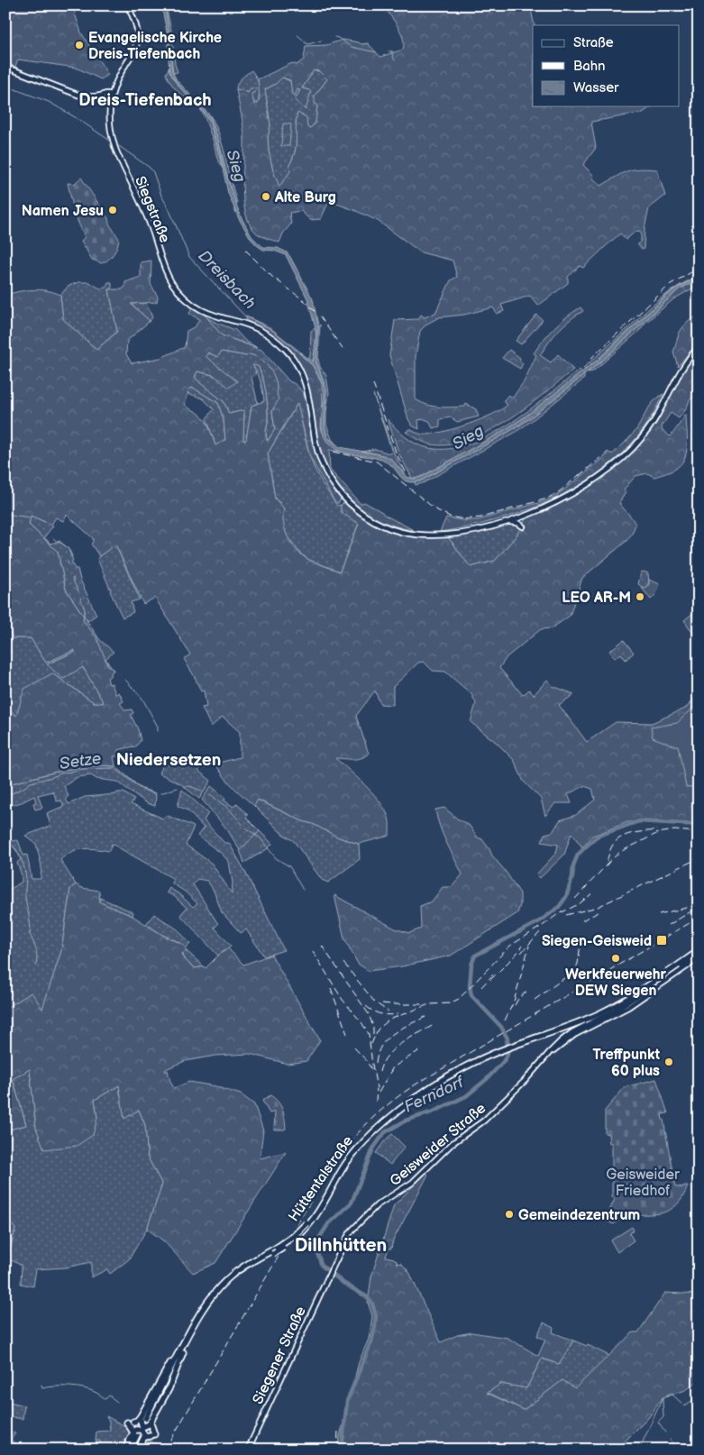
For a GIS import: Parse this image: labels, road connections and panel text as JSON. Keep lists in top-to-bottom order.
{
  "streets": {
    "highway": ["Hüttentalstraße"],
    "main road": ["Siegstraße", "Geisweider Straße", "Siegener Straße"]
  },
  "crossings": [
    ["Geisweider Straße", "Hüttentalstraße"],
    ["Geisweider Straße", "Siegener Straße"]
  ],
  "districts": ["Dreis-Tiefenbach", "Niedersetzen", "Dillnhütten"],
  "water": [
    "Sieg",
    "Dreisbach",
    "Setze",
    "Ferndorf"
  ],
  "parks": ["Geisweider Friedhof"],
  "places": {
    "other": [
      "Evangelische Kirche Dreis-Tiefenbach",
      "Alte Burg",
      "Namen Jesu",
      "LEO AR-M",
      "Werkfeuerwehr DEW Siegen",
      "Treffpunkt 60 plus",
      "Gemeindezentrum"
    ],
    "transit": ["Siegen-Geisweid"]
  },
  "legend": ["Straße", "Bahn", "Wasser"]
}
